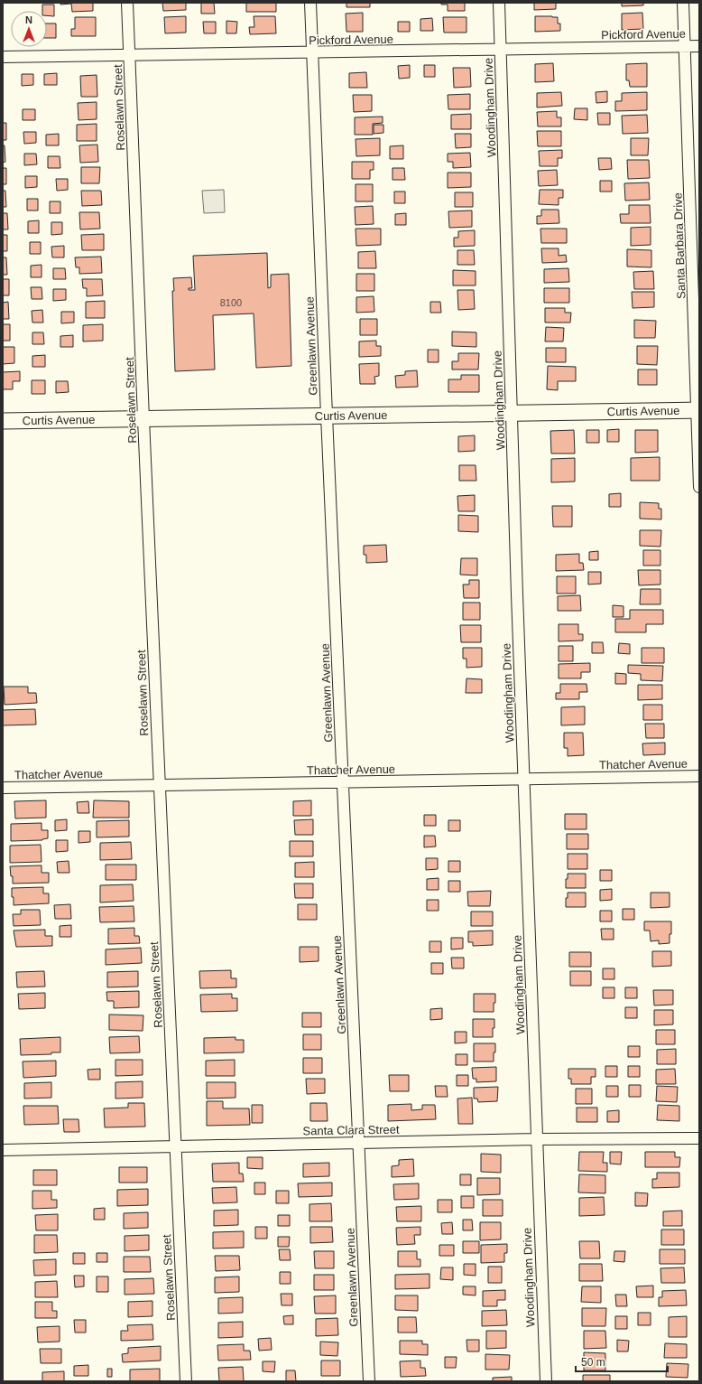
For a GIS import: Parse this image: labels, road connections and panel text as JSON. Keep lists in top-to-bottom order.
{
  "streets": {
    "street": [
      "Pickford Avenue",
      "Roselawn Street",
      "Woodingham Drive",
      "Santa Barbara Drive",
      "Greenlawn Avenue",
      "Curtis Avenue",
      "Thatcher Avenue",
      "Santa Clara Street"
    ]
  },
  "crossings": [
    ["Pickford Avenue", "Roselawn Street"],
    ["Pickford Avenue", "Woodingham Drive"],
    ["Pickford Avenue", "Santa Barbara Drive"],
    ["Pickford Avenue", "Greenlawn Avenue"],
    ["Roselawn Street", "Curtis Avenue"],
    ["Roselawn Street", "Thatcher Avenue"],
    ["Roselawn Street", "Santa Clara Street"],
    ["Woodingham Drive", "Curtis Avenue"],
    ["Woodingham Drive", "Thatcher Avenue"],
    ["Woodingham Drive", "Santa Clara Street"],
    ["Santa Barbara Drive", "Curtis Avenue"],
    ["Greenlawn Avenue", "Curtis Avenue"],
    ["Greenlawn Avenue", "Thatcher Avenue"],
    ["Greenlawn Avenue", "Santa Clara Street"]
  ],
  "house_numbers": ["8100"],
  "scale_bar": "50 m",
  "north": "top"
}
